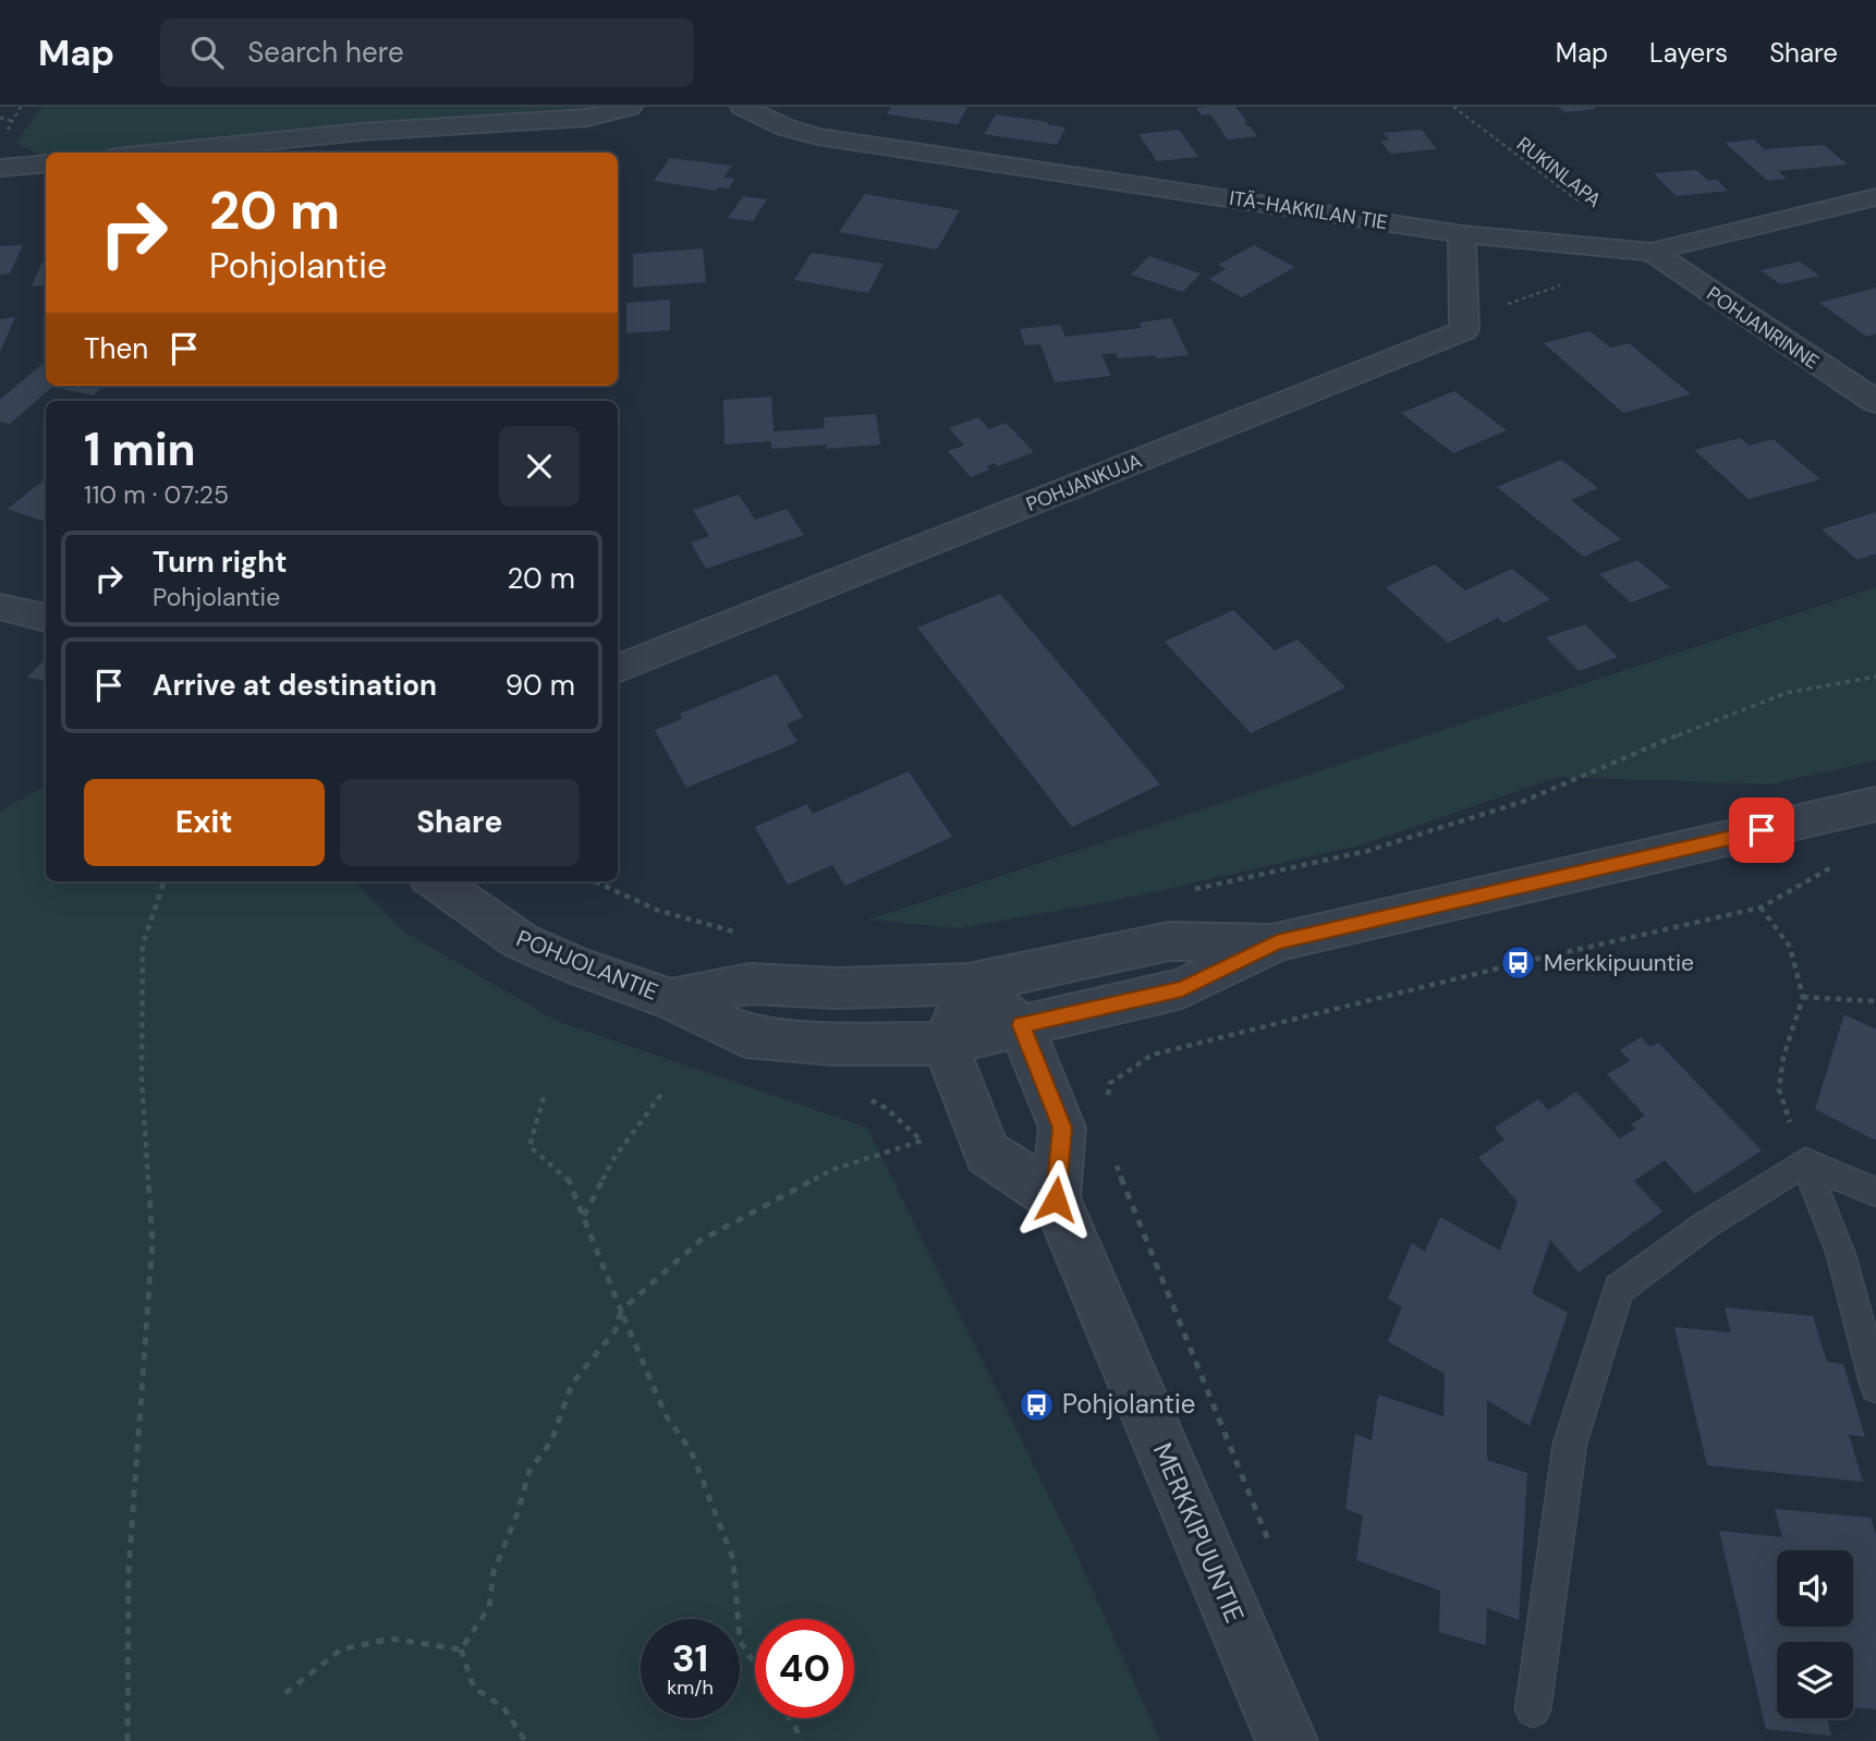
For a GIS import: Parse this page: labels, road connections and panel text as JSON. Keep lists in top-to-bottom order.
{
  "streets": {
    "street": [
      "ITÄ-HAKKILAN TIE",
      "POHJANRINNE",
      "POHJANKUJA",
      "POHJOLANTIE",
      "MERKKIPUUNTIE"
    ],
    "path": ["RUKINLAPA"]
  },
  "crossings": [
    ["ITÄ-HAKKILAN TIE", "POHJANRINNE"],
    ["POHJOLANTIE", "MERKKIPUUNTIE"]
  ],
  "places": {
    "bus stop": ["Merkkipuuntie", "Pohjolantie"]
  },
  "page": {
    "header": "Map",
    "search": "Search here",
    "nav": ["Map", "Layers", "Share"],
    "turn": ["20 m", "Pohjolantie"],
    "then": "Then",
    "heading": ["1 min", "110 m · 07:25"],
    "list": [
      {
        "name": "Turn right",
        "note": "Pohjolantie",
        "value": "20 m"
      },
      {
        "name": "Arrive at destination",
        "value": "90 m"
      }
    ],
    "buttons": ["Exit", "Share"],
    "speed": "31 km/h",
    "limit": "40"
  }
}
